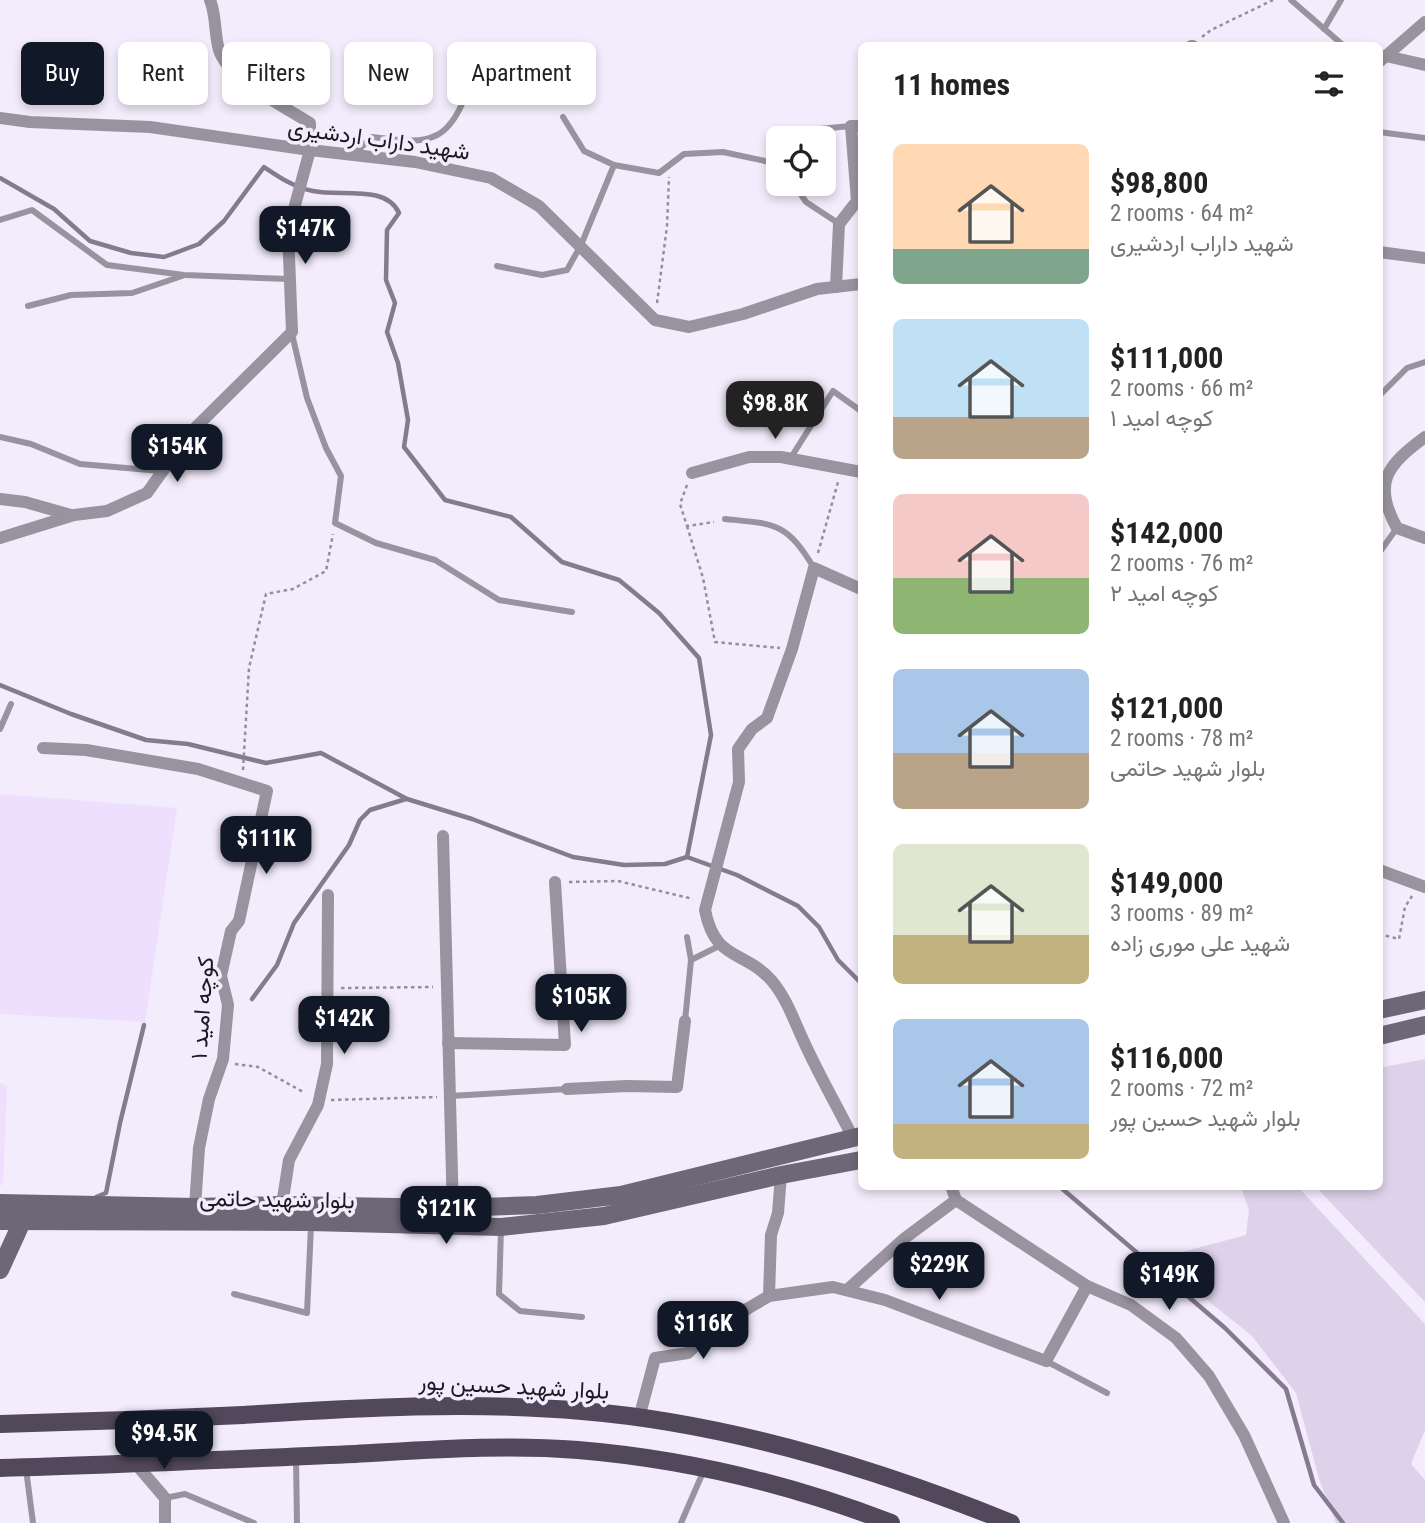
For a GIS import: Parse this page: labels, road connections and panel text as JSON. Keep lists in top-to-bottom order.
{
  "streets": {
    "main road": ["بلوار شهید حاتمی", "بلوار شهيد حسین پور"],
    "street": ["شهید داراب اردشیری", "کوچه امید ۱"]
  },
  "crossings": [
    ["کوچه امید ۱", "بلوار شهید حاتمی"]
  ],
  "page": {
    "chip": [
      "Buy",
      "Rent",
      "Filters",
      "New",
      "Apartment"
    ],
    "heading": "11 homes",
    "list": [
      {
        "name": "$98,800",
        "note": "2 rooms · 64 m² · شهید داراب اردشیری"
      },
      {
        "name": "$111,000",
        "note": "2 rooms · 66 m² · کوچه امید ۱"
      },
      {
        "name": "$142,000",
        "note": "2 rooms · 76 m² · کوچه امید ۲"
      },
      {
        "name": "$121,000",
        "note": "2 rooms · 78 m² · بلوار شهید حاتمی"
      },
      {
        "name": "$149,000",
        "note": "3 rooms · 89 m² · شهید علی موری زاده"
      },
      {
        "name": "$116,000",
        "note": "2 rooms · 72 m² · بلوار شهيد حسین پور"
      }
    ],
    "price": [
      "$147K",
      "$98.8K",
      "$154K",
      "$111K",
      "$105K",
      "$142K",
      "$121K",
      "$229K",
      "$149K",
      "$116K",
      "$94.5K"
    ]
  }
}
